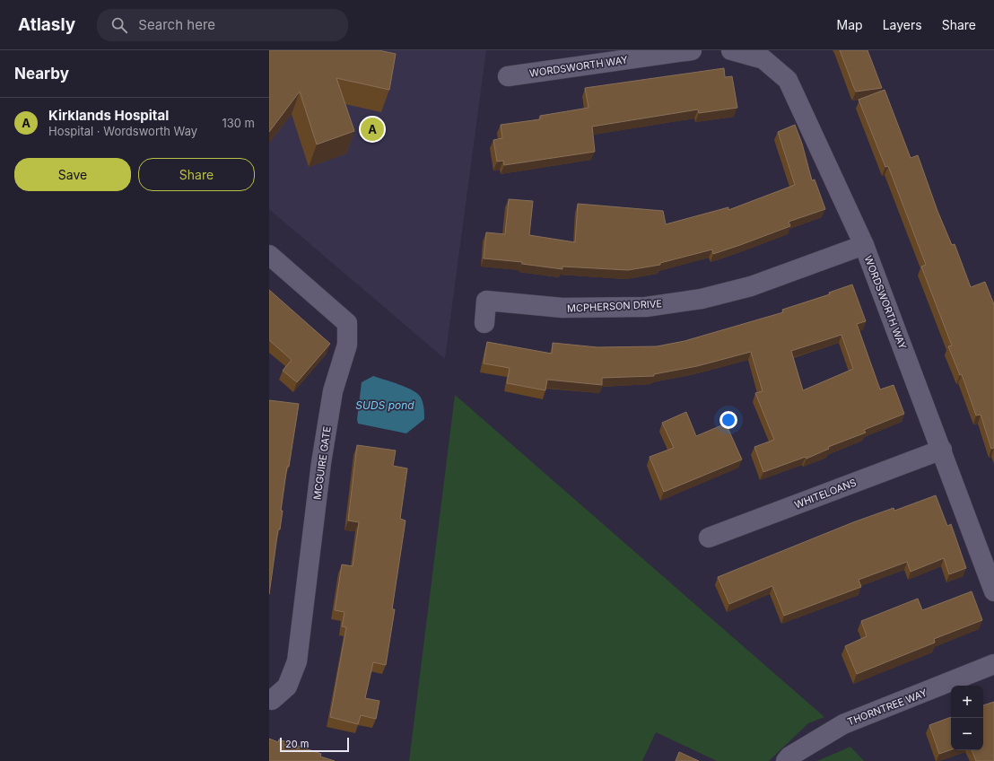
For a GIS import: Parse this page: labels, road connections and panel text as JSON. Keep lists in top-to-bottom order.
{
  "streets": {
    "street": [
      "WORDSWORTH WAY",
      "MCPHERSON DRIVE",
      "MCGUIRE GATE",
      "WHITELOANS",
      "THORNTREE WAY"
    ]
  },
  "crossings": [
    ["WORDSWORTH WAY", "MCPHERSON DRIVE"],
    ["WORDSWORTH WAY", "WHITELOANS"]
  ],
  "water": ["SUDS pond"],
  "scale_bar": "20 m",
  "page": {
    "header": "Atlasly",
    "search": "Search here",
    "nav": ["Map", "Layers", "Share"],
    "heading": "Nearby",
    "list": [
      {
        "mark": "A",
        "name": "Kirklands Hospital",
        "note": "Hospital · Wordsworth Way",
        "value": "130 m"
      }
    ],
    "pins": "A",
    "buttons": ["Save", "Share"],
    "map_buttons": ["+", "−"],
    "scale": "20 m"
  }
}
